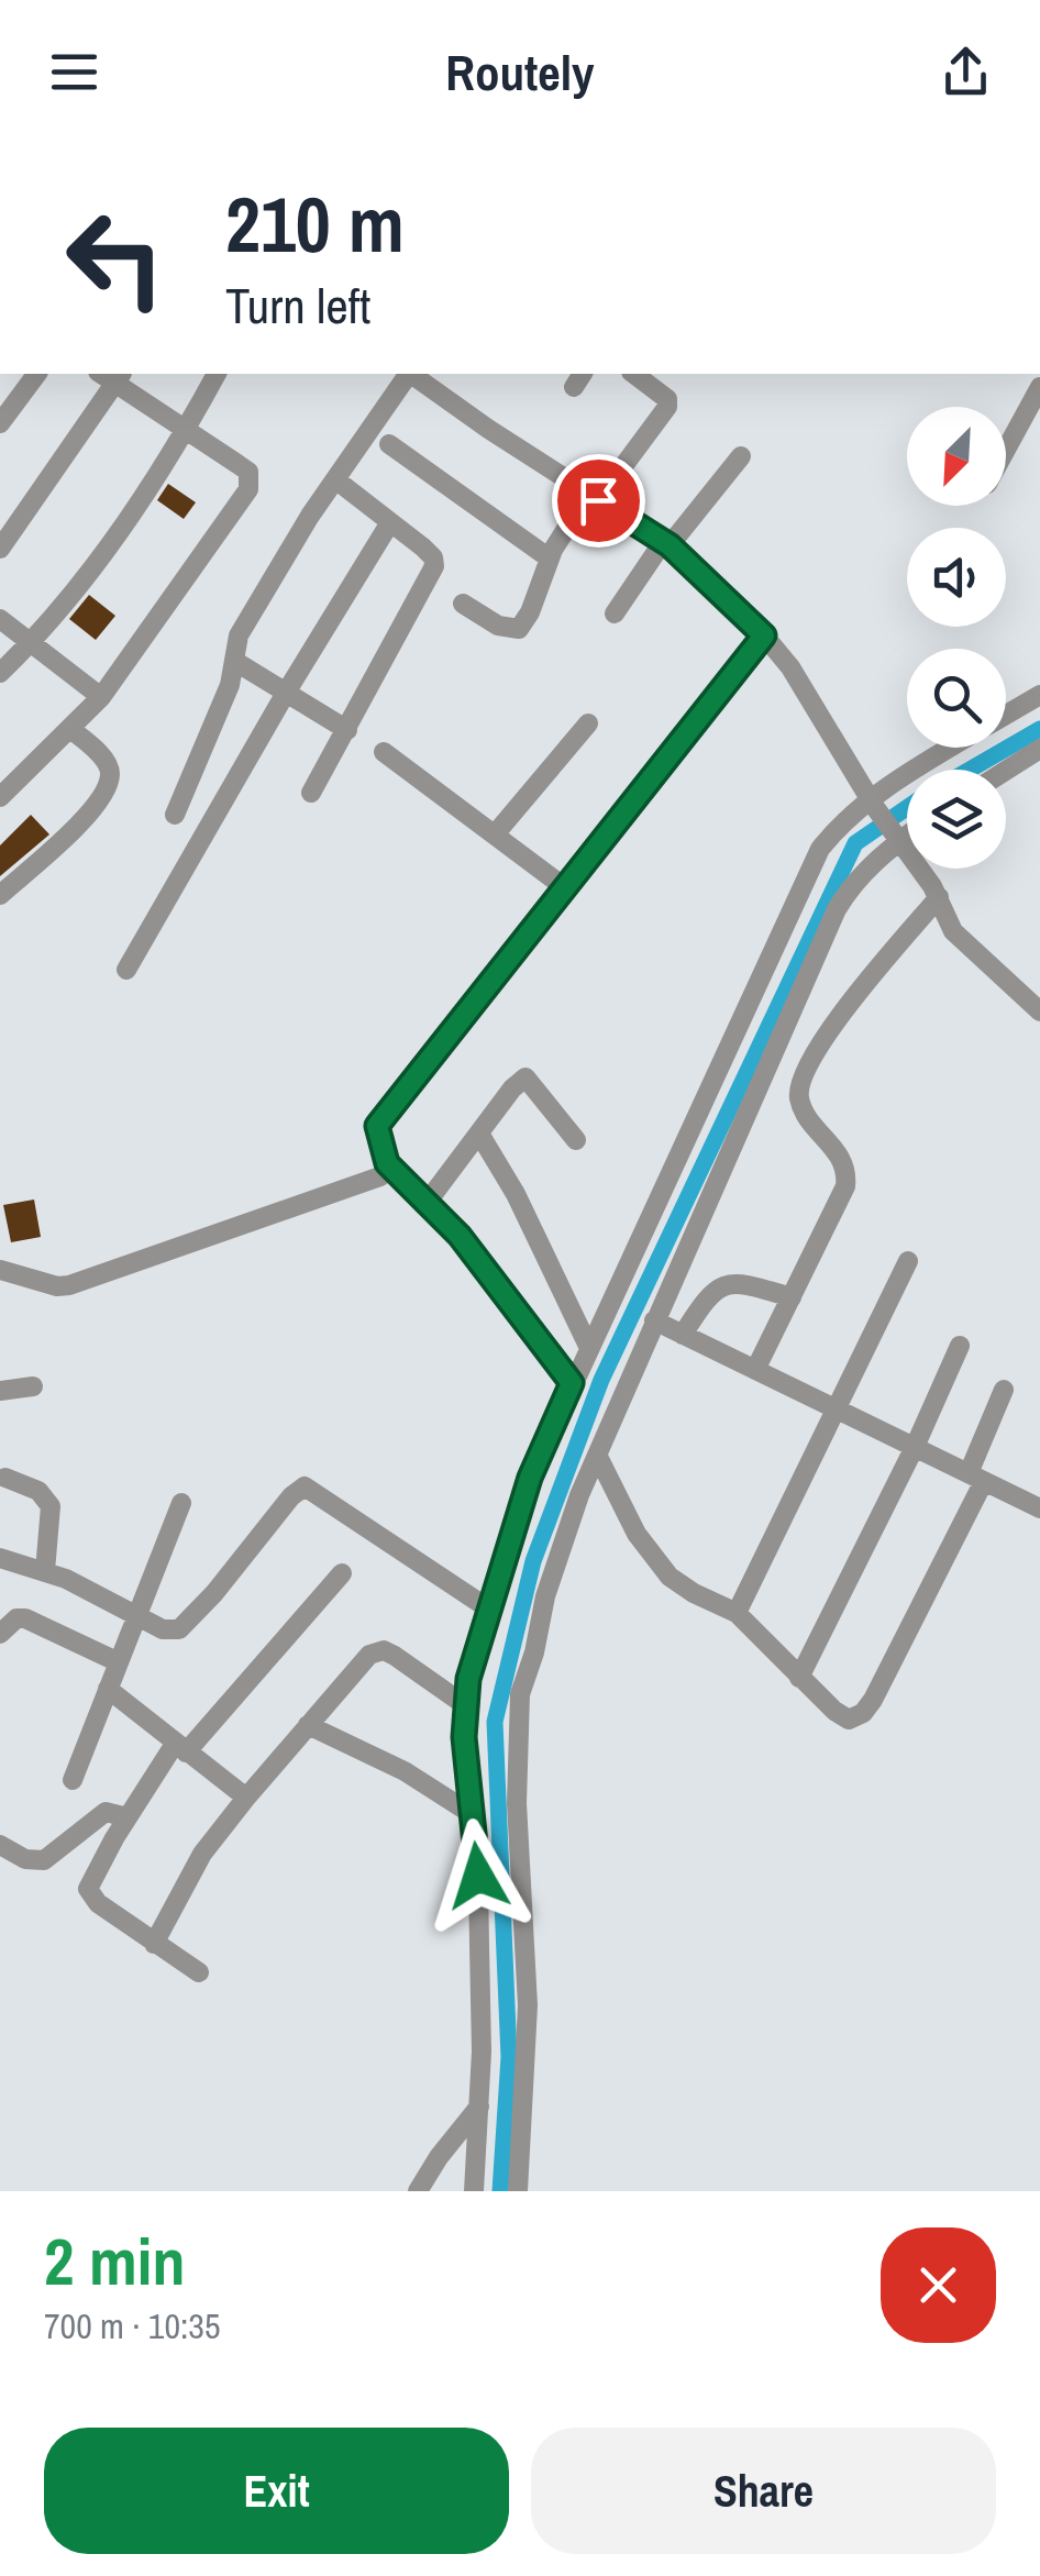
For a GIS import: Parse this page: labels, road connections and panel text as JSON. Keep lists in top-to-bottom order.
{
  "north": "bottom left",
  "page": {
    "header": "Routely",
    "turn": ["210 m", "Turn left"],
    "heading": ["2 min", "700 m · 10:35"],
    "buttons": ["Exit", "Share"]
  }
}
